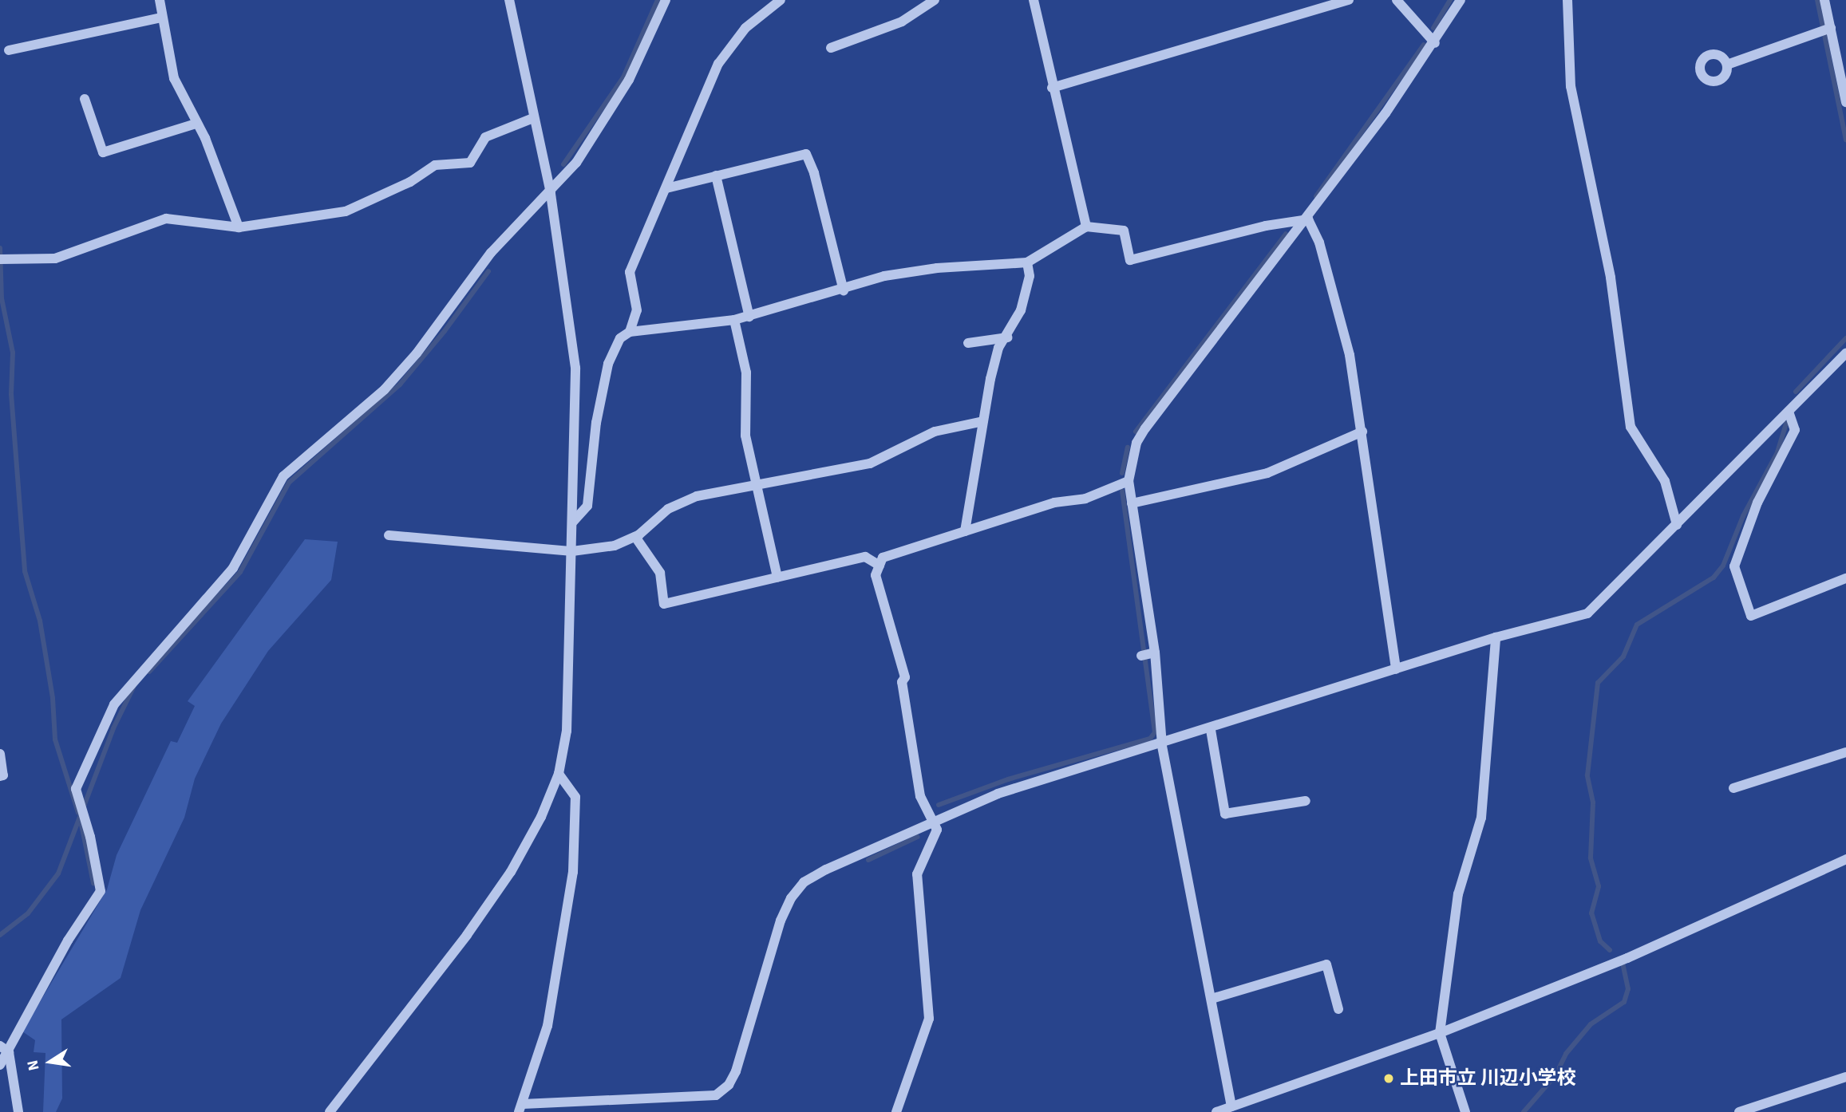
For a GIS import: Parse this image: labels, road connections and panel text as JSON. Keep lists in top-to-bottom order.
{
  "places": ["上田市立 川辺小学校"],
  "north": "left"
}
